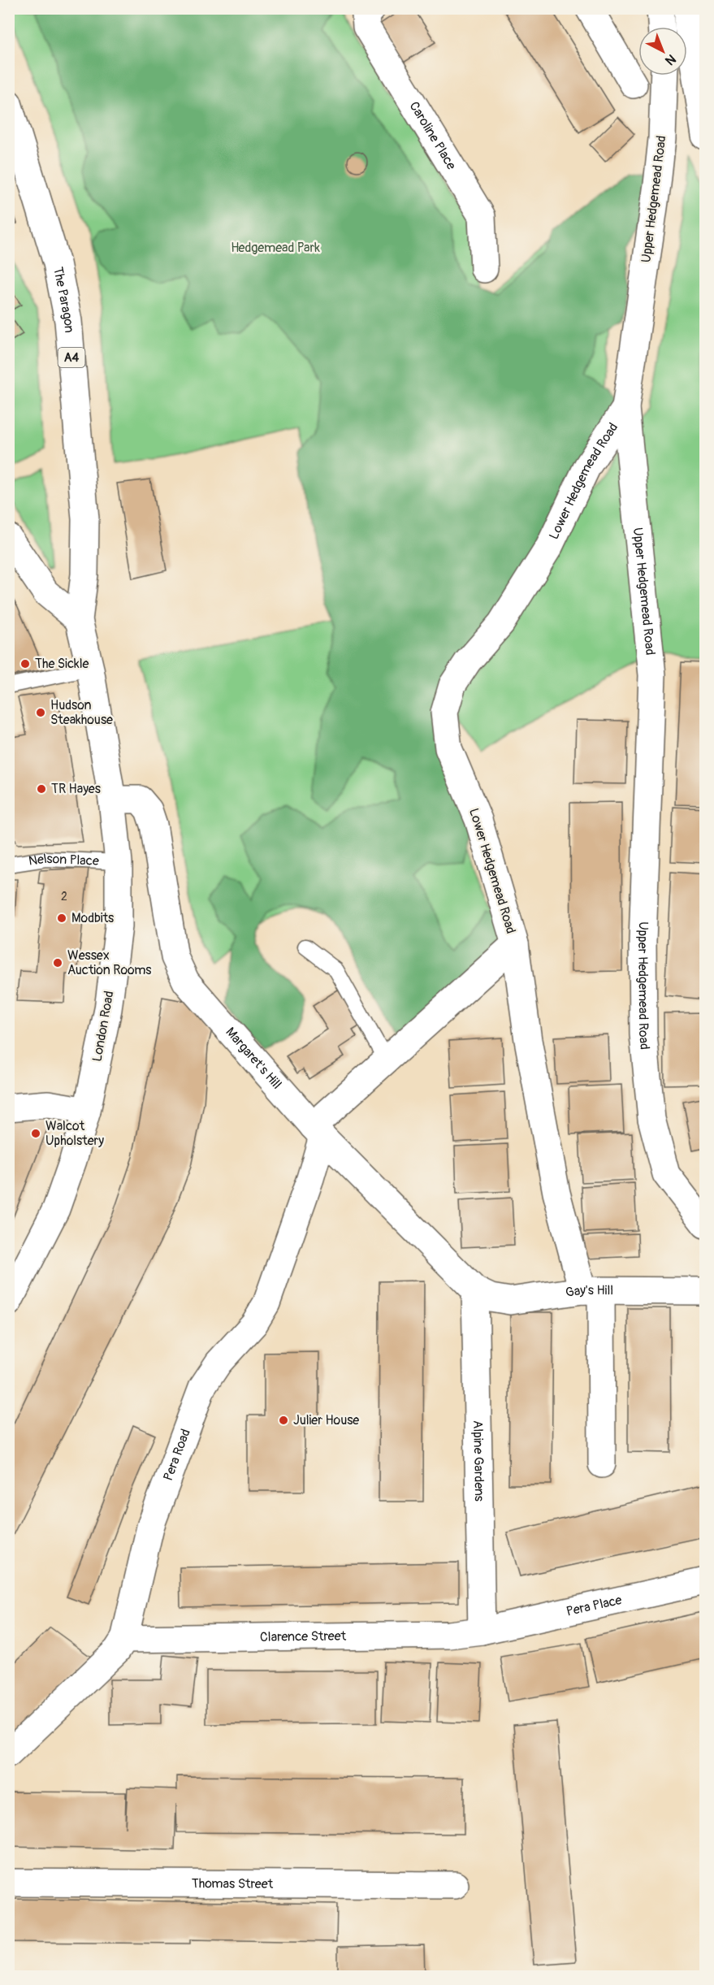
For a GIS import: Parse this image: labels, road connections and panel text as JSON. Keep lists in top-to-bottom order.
{
  "streets": {
    "street": [
      "Caroline Place",
      "Upper Hedgemead Road",
      "The Paragon",
      "A4",
      "Lower Hedgemead Road",
      "London Road",
      "Margaret's Hill",
      "Gay's Hill",
      "Pera Road",
      "Alpine Gardens",
      "Pera Place",
      "Clarence Street",
      "Thomas Street"
    ],
    "lane": ["Nelson Place"]
  },
  "crossings": [
    ["Upper Hedgemead Road", "Lower Hedgemead Road"],
    ["The Paragon", "London Road"],
    ["Lower Hedgemead Road", "Margaret's Hill"],
    ["Lower Hedgemead Road", "Pera Road"],
    ["Nelson Place", "London Road"],
    ["London Road", "Margaret's Hill"],
    ["Margaret's Hill", "Gay's Hill"],
    ["Margaret's Hill", "Pera Road"],
    ["Margaret's Hill", "Alpine Gardens"],
    ["Gay's Hill", "Alpine Gardens"],
    ["Pera Road", "Clarence Street"],
    ["Alpine Gardens", "Pera Place"],
    ["Alpine Gardens", "Clarence Street"],
    ["Pera Place", "Clarence Street"]
  ],
  "parks": ["Hedgemead Park"],
  "places": [
    "The Sickle",
    "Hudson Steakhouse",
    "TR Hayes",
    "Modbits",
    "Wessex Auction Rooms",
    "Walcot Upholstery",
    "Julier House"
  ],
  "house_numbers": ["2"],
  "north": "bottom right"
}
